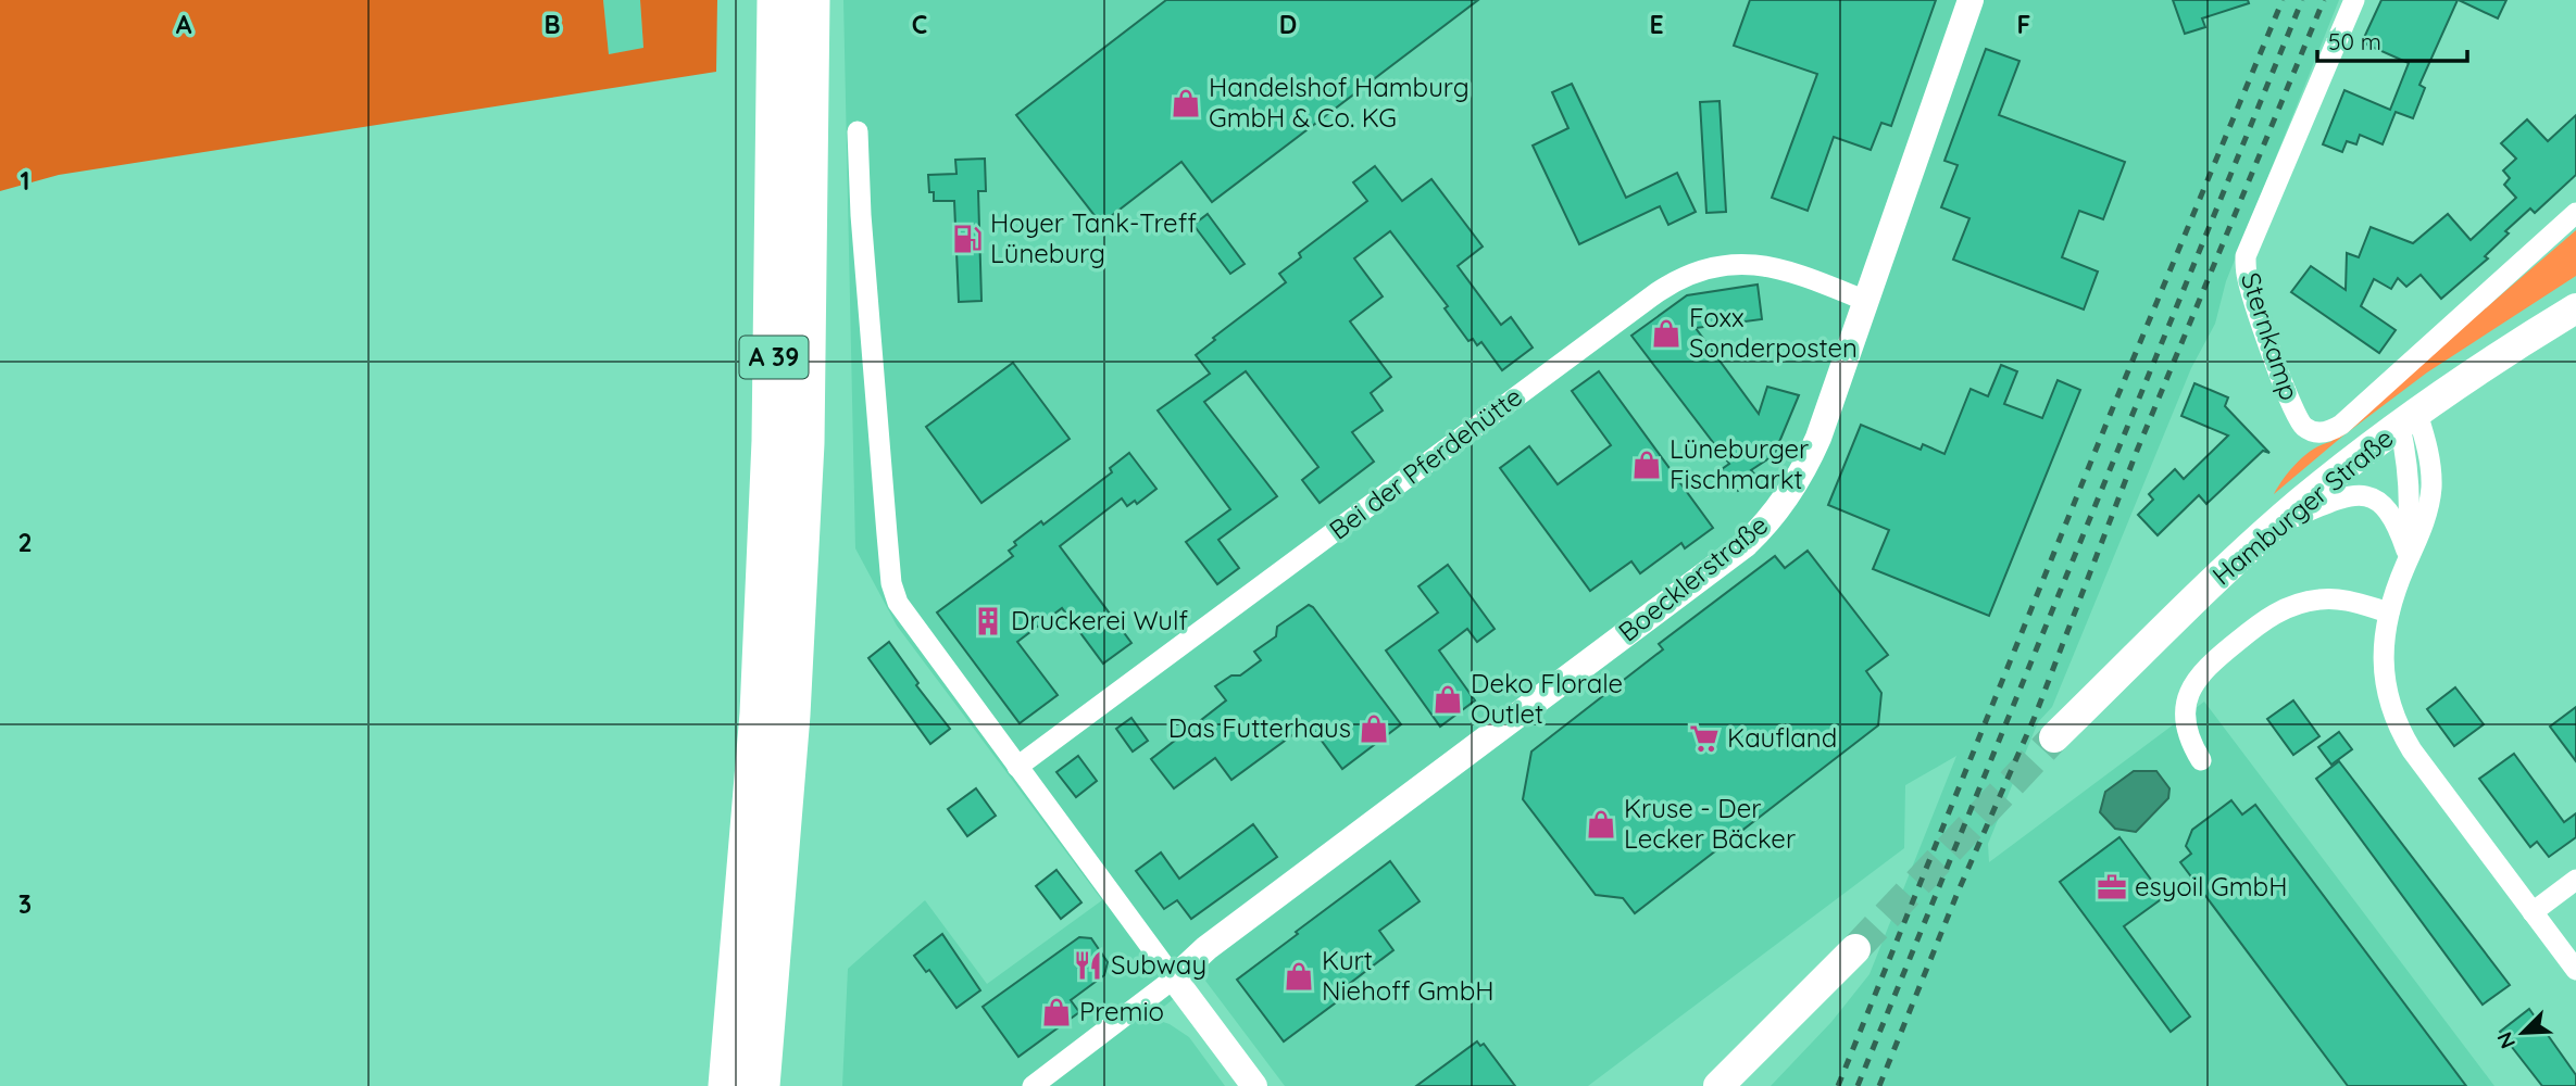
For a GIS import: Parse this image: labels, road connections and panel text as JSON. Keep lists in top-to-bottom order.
{
  "streets": {
    "highway": ["A 39"],
    "main road": ["Hamburger Straße"],
    "street": ["Sternkamp", "Bei der Pferdehütte", "Boecklerstraße"]
  },
  "crossings": [
    ["Bei der Pferdehütte", "Boecklerstraße"]
  ],
  "places": {
    "shop": [
      "Handelshof Hamburg GmbH & Co. KG",
      "Foxx Sonderposten",
      "Lüneburger Fischmarkt",
      "Deko Florale Outlet",
      "Das Futterhaus",
      "Kruse - Der Lecker Bäcker",
      "Kurt Niehoff GmbH",
      "Premio"
    ],
    "fuel station": ["Hoyer Tank-Treff Lüneburg"],
    "building": ["Druckerei Wulf"],
    "supermarket": ["Kaufland"],
    "office": ["esyoil GmbH"],
    "restaurant": ["Subway"]
  },
  "scale_bar": "50 m",
  "north": "bottom left",
  "grid": {
    "columns": [
      "A",
      "B",
      "C",
      "D",
      "E",
      "F"
    ],
    "rows": ["1", "2", "3"]
  }
}
